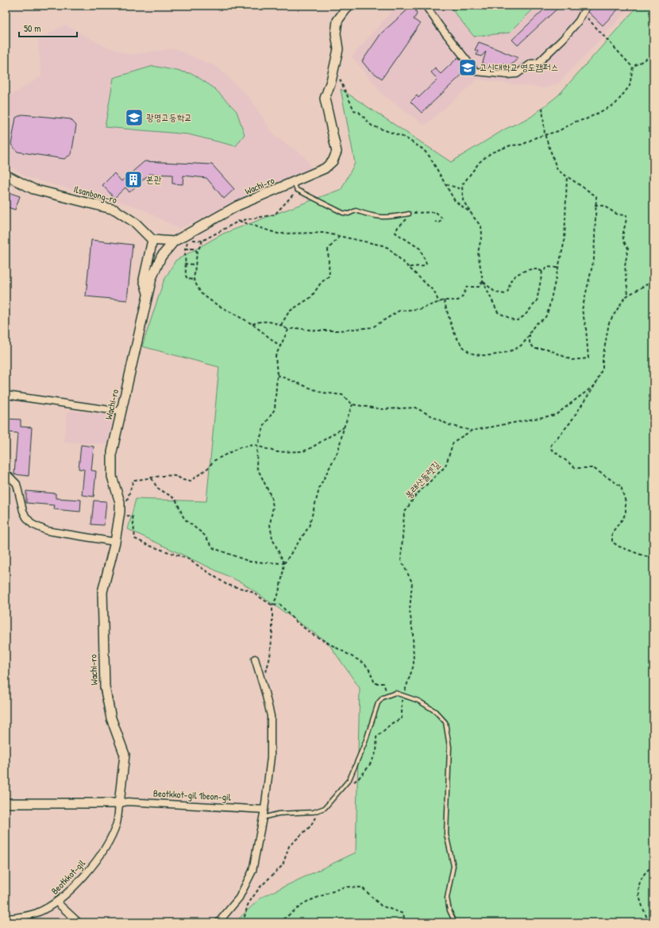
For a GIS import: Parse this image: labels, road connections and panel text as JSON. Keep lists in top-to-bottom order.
{
  "streets": {
    "main road": ["Wachi-ro", "Ilsanbong-ro"],
    "street": ["Beotkkot-gil 1beon-gil", "Beotkkot-gil"],
    "path": ["봉래산둘렛길"]
  },
  "crossings": [
    ["Wachi-ro", "Beotkkot-gil 1beon-gil"],
    ["Wachi-ro", "Beotkkot-gil"],
    ["Beotkkot-gil 1beon-gil", "Beotkkot-gil"]
  ],
  "places": {
    "school or university": ["고신대학교 영도캠퍼스", "광명고등학교"],
    "building": ["본관"]
  },
  "scale_bar": "50 m"
}
